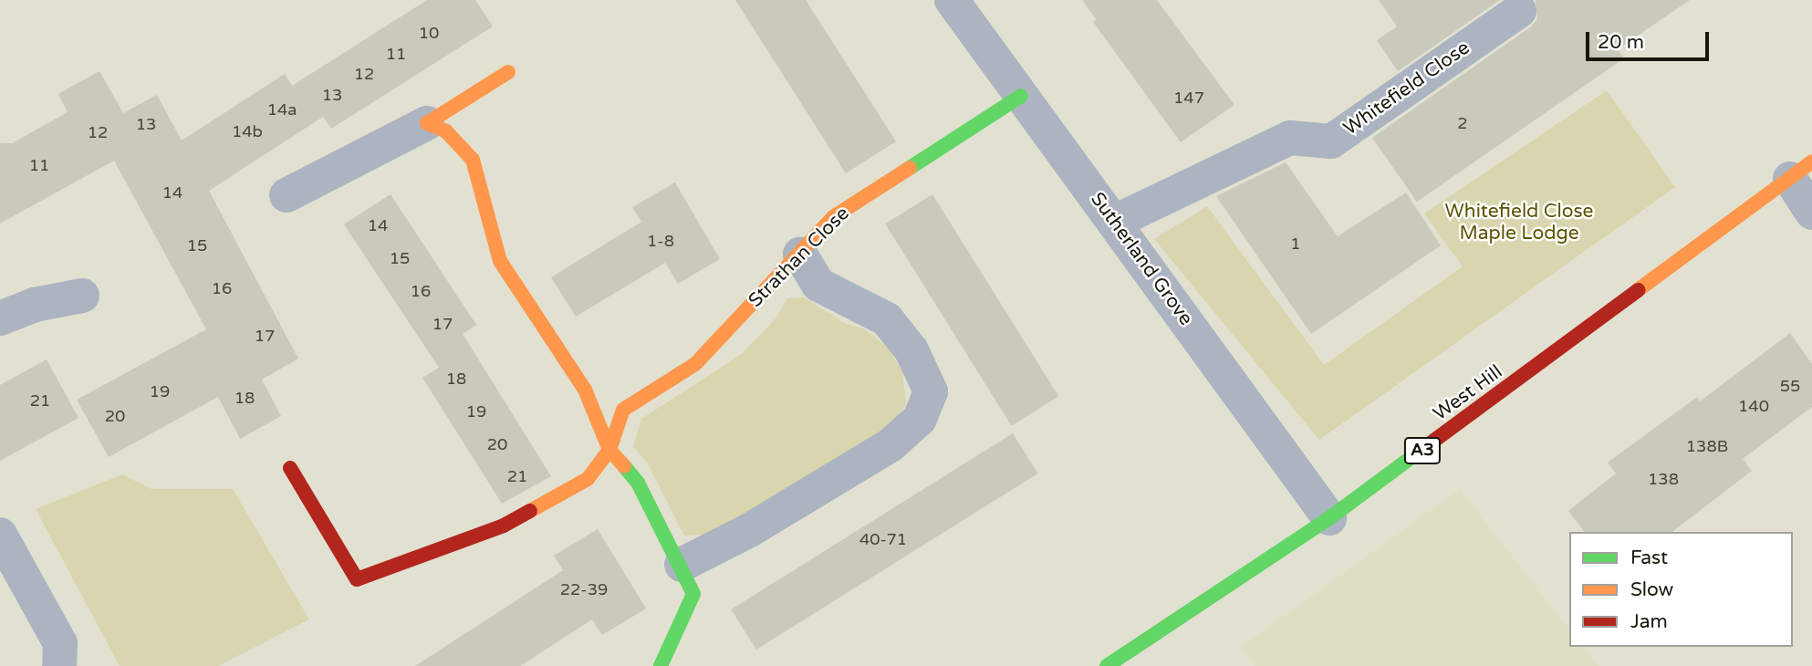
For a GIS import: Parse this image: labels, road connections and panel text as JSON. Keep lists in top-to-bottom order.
{
  "streets": {
    "main road": ["Strathan Close", "West Hill", "A3"],
    "street": ["Whitefield Close", "Sutherland Grove"]
  },
  "crossings": [
    ["Whitefield Close", "Sutherland Grove"],
    ["Strathan Close", "Sutherland Grove"],
    ["Sutherland Grove", "West Hill"]
  ],
  "parks": ["Whitefield Close Maple Lodge"],
  "house_numbers": [
    "10",
    "11",
    "12",
    "13",
    "147",
    "14a",
    "2",
    "13",
    "14b",
    "12",
    "11",
    "14",
    "14",
    "1-8",
    "1",
    "15",
    "15",
    "16",
    "16",
    "17",
    "17",
    "18",
    "55",
    "19",
    "18",
    "21",
    "140",
    "19",
    "20",
    "20",
    "138B",
    "21",
    "138",
    "40-71",
    "22-39"
  ],
  "legend": ["Fast", "Slow", "Jam"],
  "scale_bar": "20 m"
}
